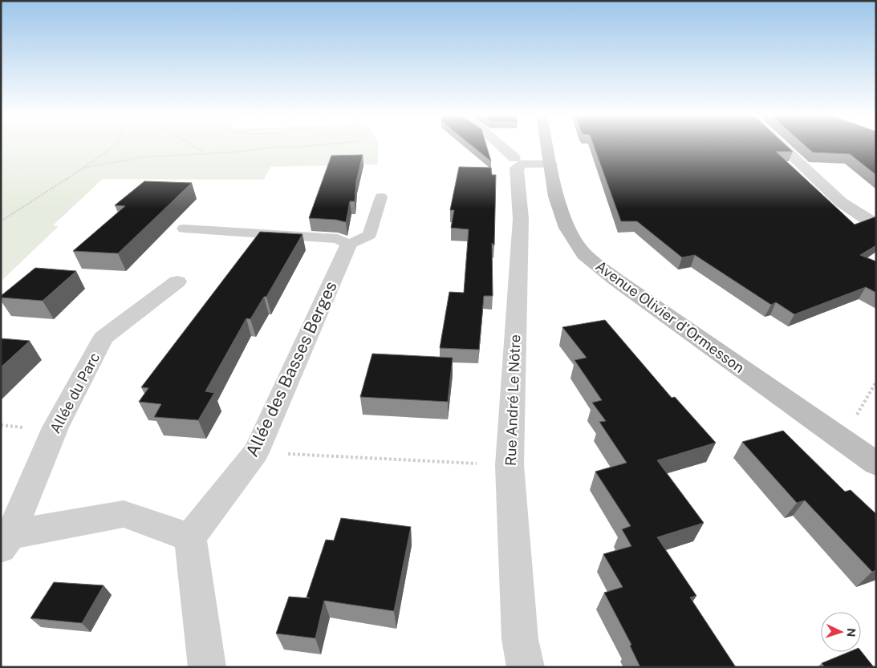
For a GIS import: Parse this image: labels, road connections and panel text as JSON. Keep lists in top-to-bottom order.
{
  "streets": {
    "main road": ["Avenue Olivier d'Ormesson"],
    "street": ["Allée des Basses Berges", "Allée du Parc", "Rue André Le Nôtre"]
  },
  "crossings": [
    ["Avenue Olivier d'Ormesson", "Rue André Le Nôtre"],
    ["Allée des Basses Berges", "Allée du Parc"]
  ],
  "north": "right"
}
